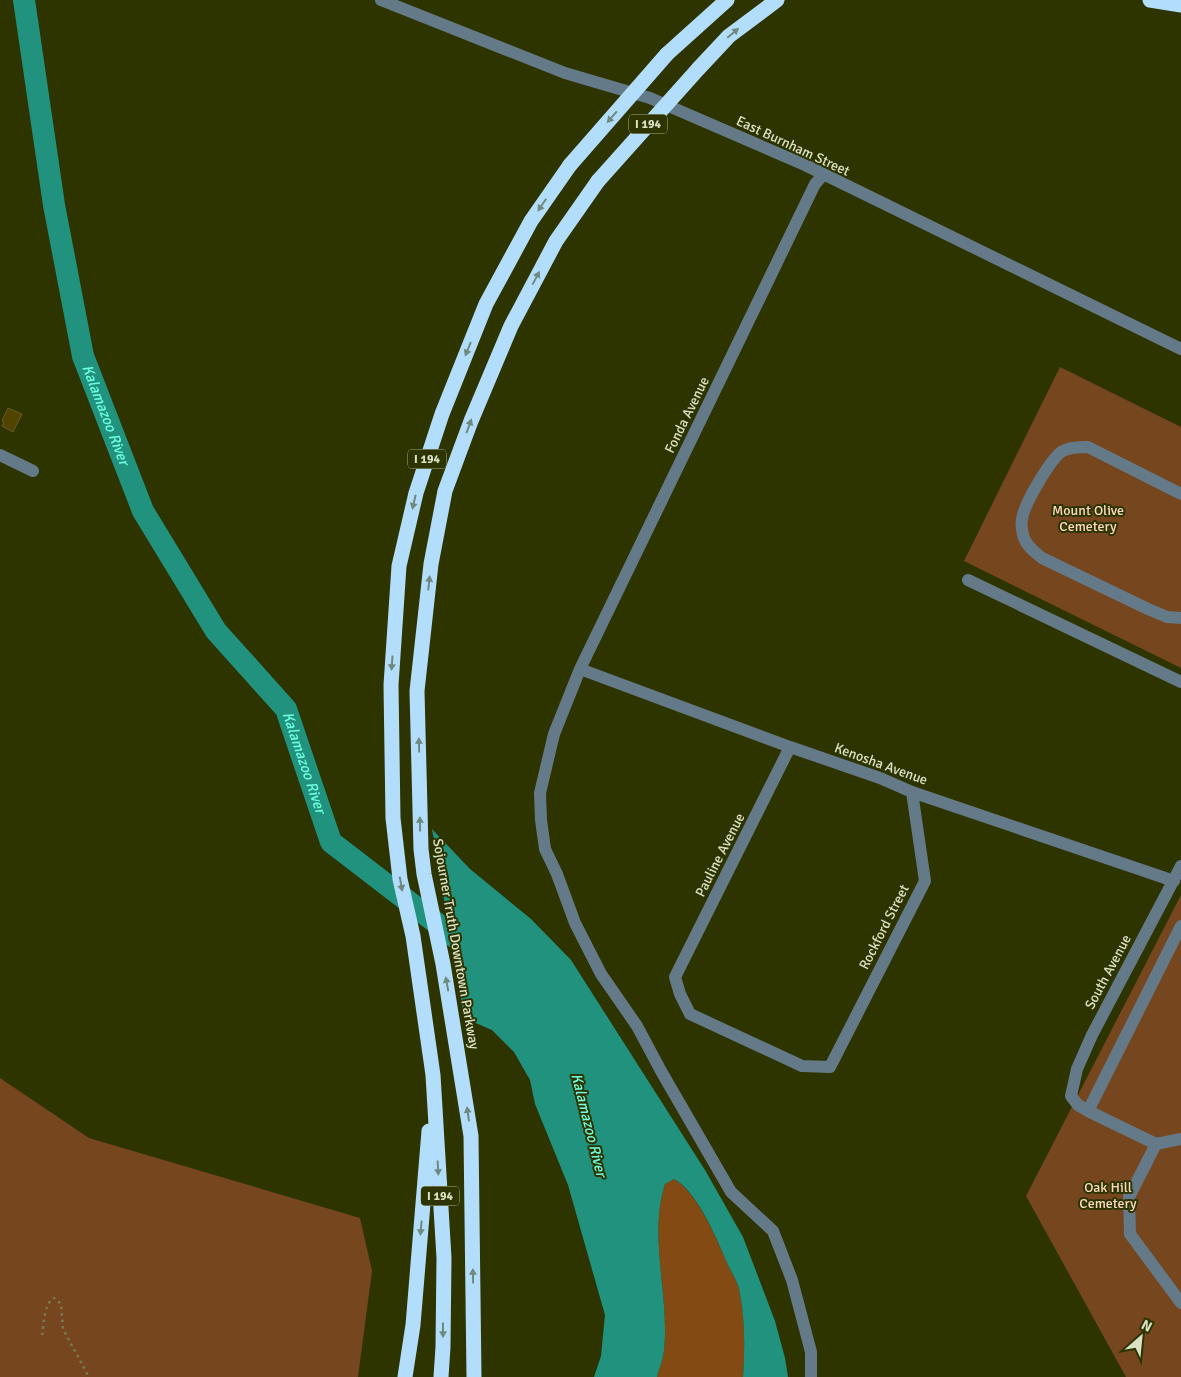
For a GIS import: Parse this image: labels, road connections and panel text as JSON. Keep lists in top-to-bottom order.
{
  "streets": {
    "highway": ["I 194", "Sojourner Truth Downtown Parkway"],
    "street": [
      "East Burnham Street",
      "Fonda Avenue",
      "Kenosha Avenue",
      "Pauline Avenue",
      "Rockford Street",
      "South Avenue"
    ]
  },
  "crossings": [
    ["East Burnham Street", "Fonda Avenue"],
    ["Fonda Avenue", "Kenosha Avenue"],
    ["Kenosha Avenue", "Pauline Avenue"],
    ["Kenosha Avenue", "Rockford Street"],
    ["Kenosha Avenue", "South Avenue"],
    ["Pauline Avenue", "Rockford Street"]
  ],
  "water": ["Kalamazoo River"],
  "parks": ["Mount Olive Cemetery", "Oak Hill Cemetery"],
  "north": "top right"
}
